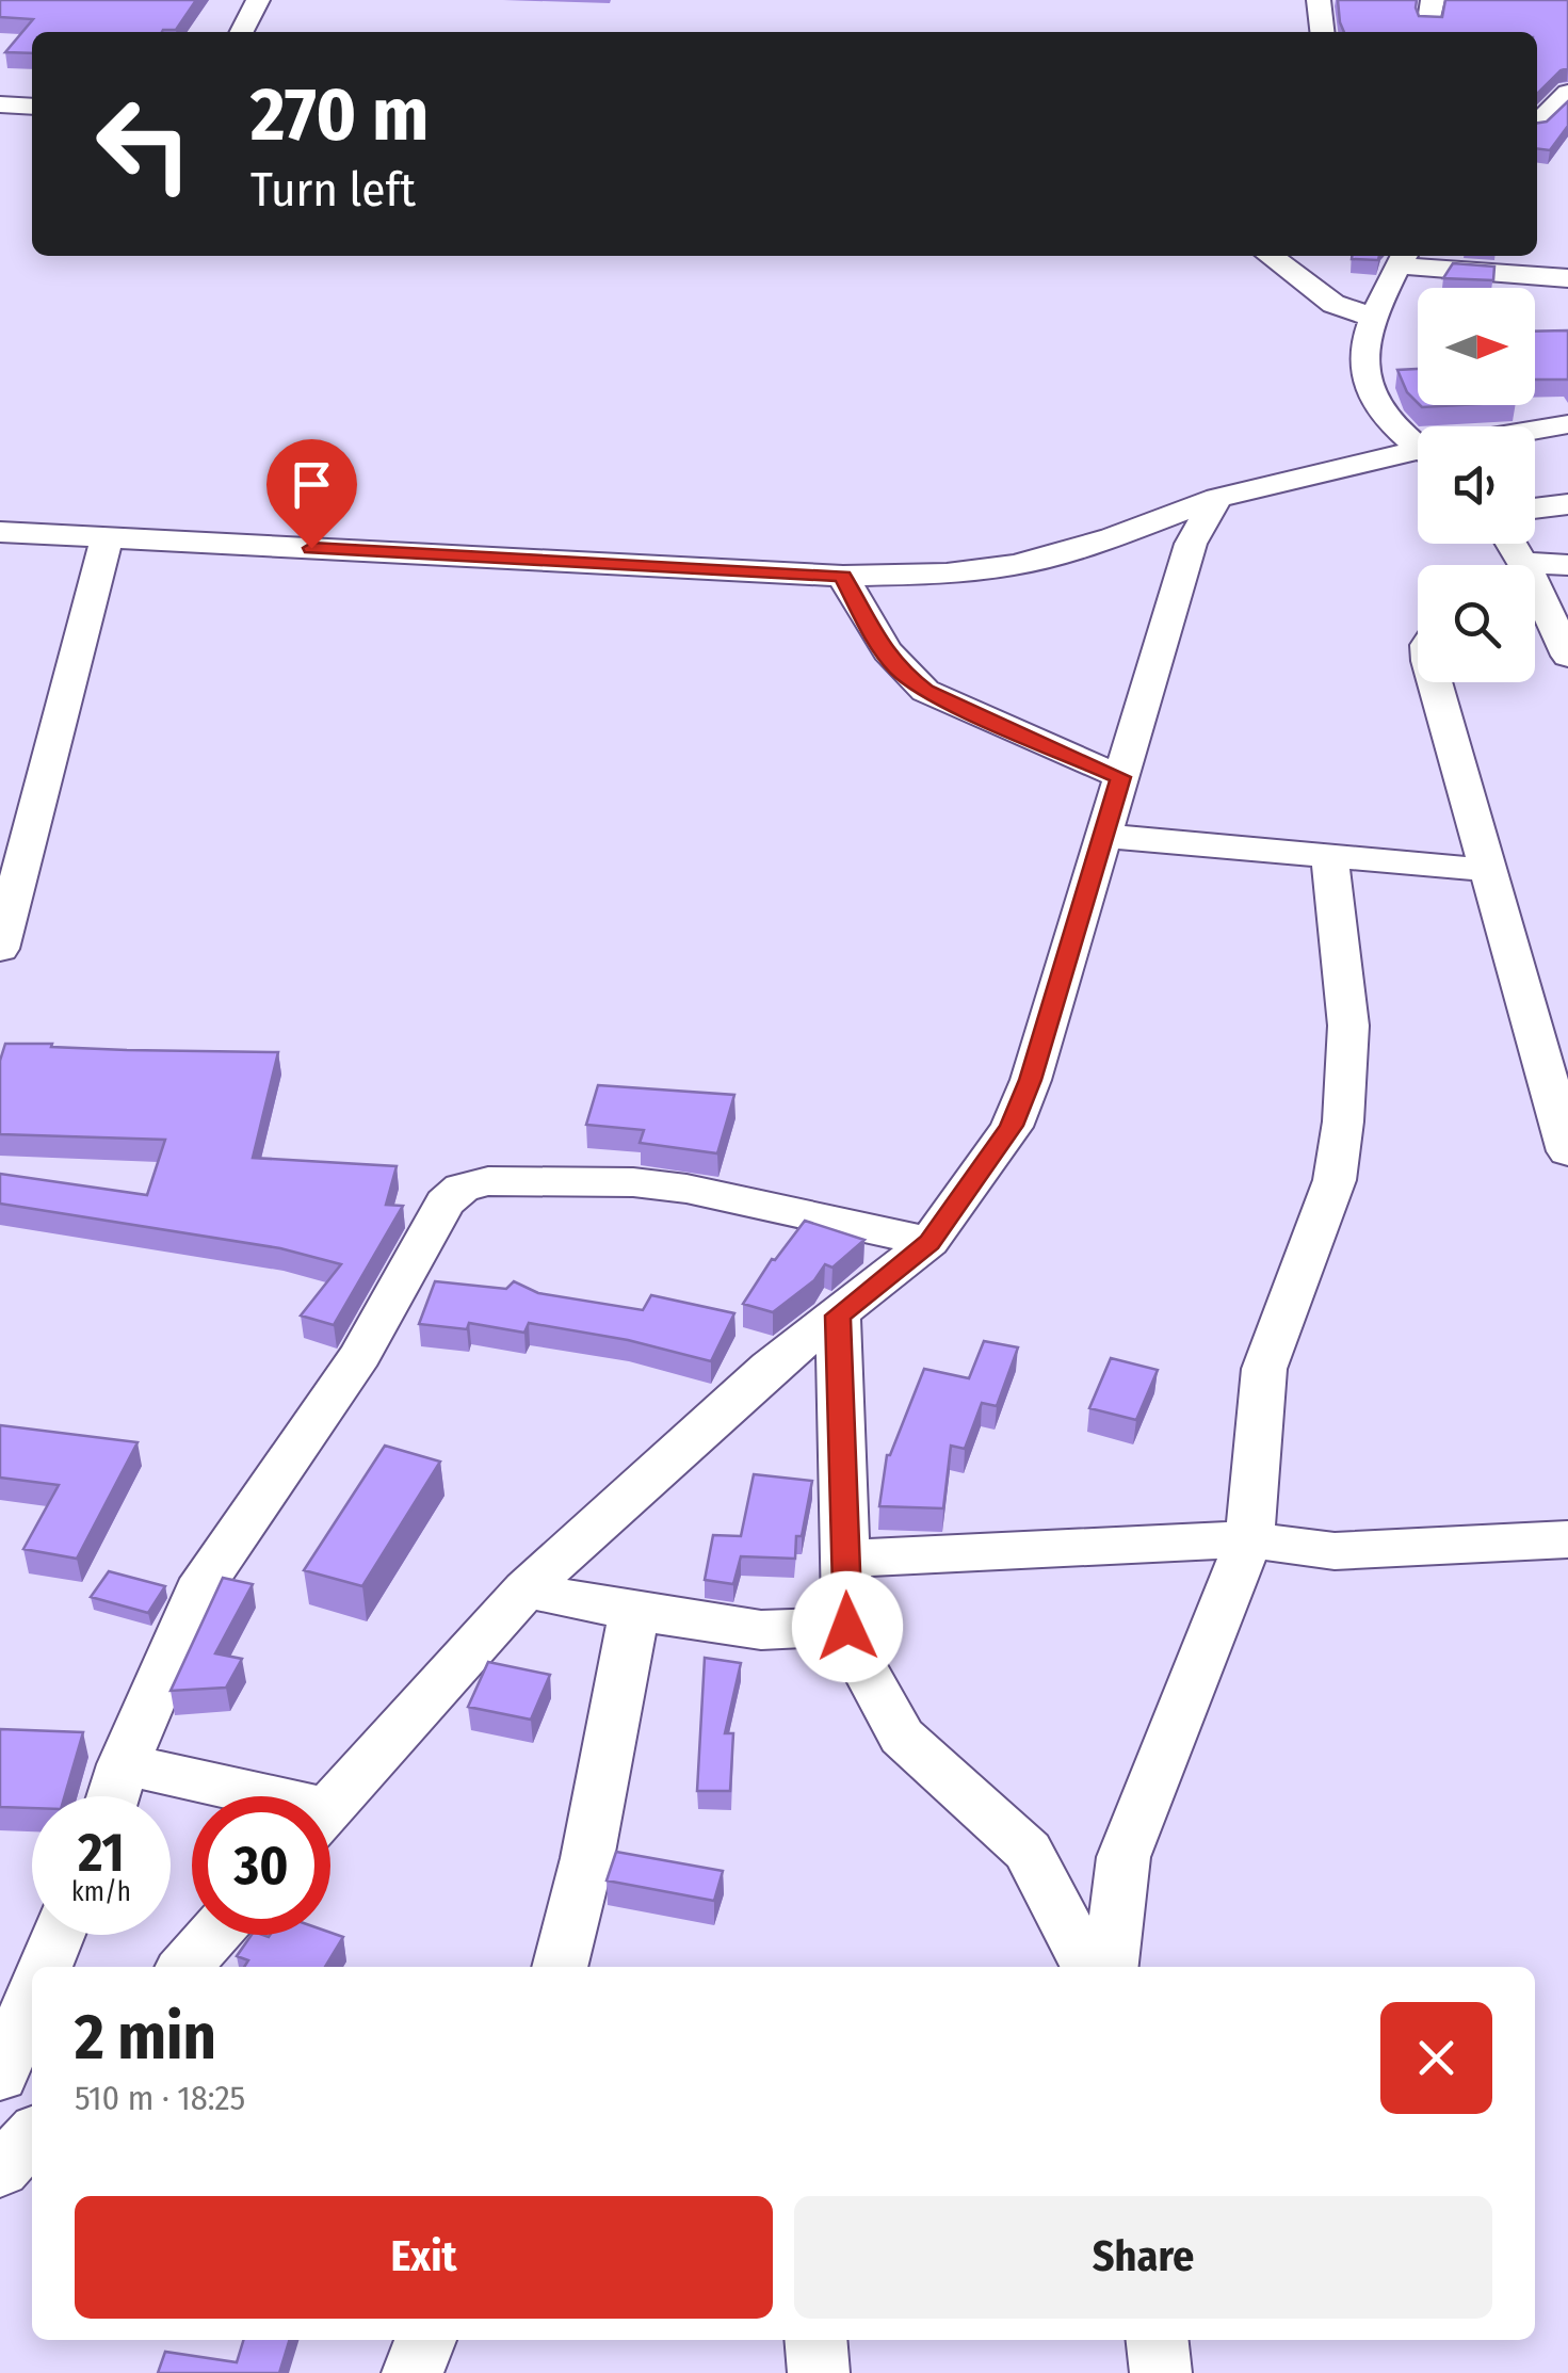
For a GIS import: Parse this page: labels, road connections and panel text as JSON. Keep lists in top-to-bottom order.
{
  "north": "right",
  "page": {
    "turn": ["270 m", "Turn left"],
    "speed": "21 km/h",
    "limit": "30",
    "heading": ["2 min", "510 m · 18:25"],
    "buttons": ["Exit", "Share"]
  }
}
